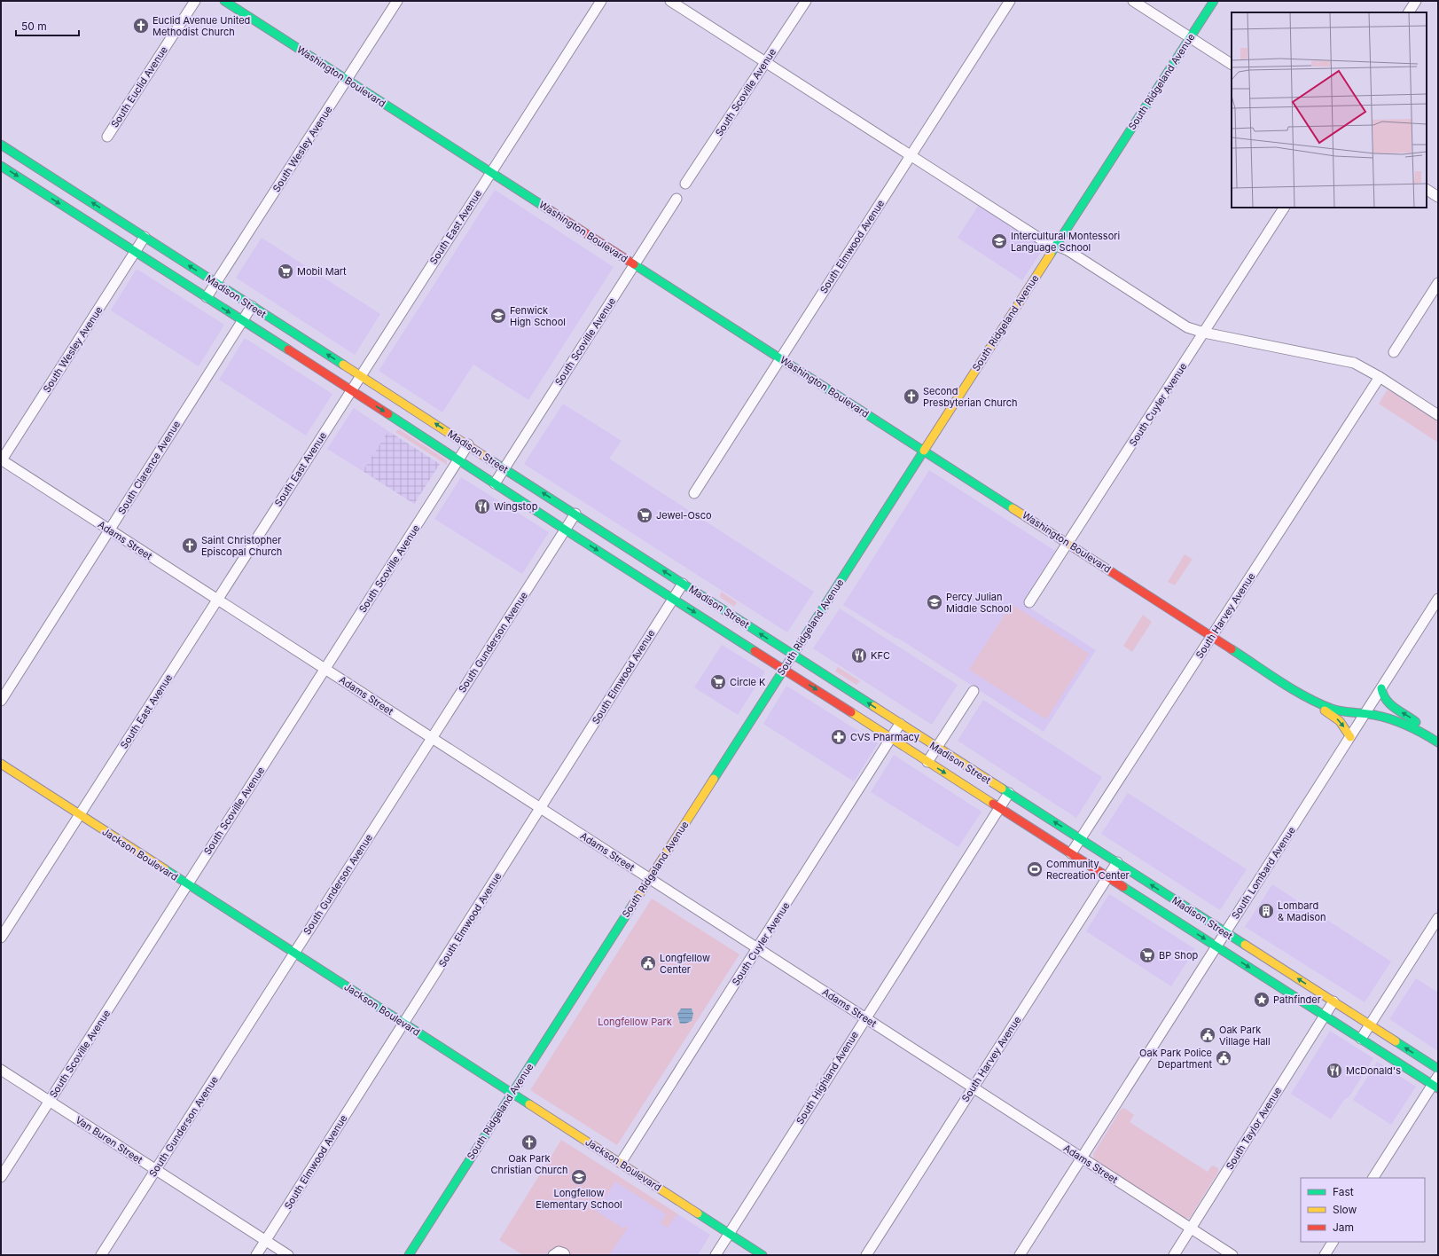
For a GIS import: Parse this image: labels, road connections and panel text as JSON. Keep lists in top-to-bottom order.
{
  "streets": {
    "street": [
      "Washington Boulevard",
      "South Ridgeland Avenue",
      "South Euclid Avenue",
      "South Scoville Avenue",
      "South Wesley Avenue",
      "South East Avenue",
      "South Elmwood Avenue",
      "Madison Street",
      "South Cuyler Avenue",
      "South Clarence Avenue",
      "Adams Street",
      "South Harvey Avenue",
      "South Gunderson Avenue",
      "Jackson Boulevard",
      "South Lombard Avenue",
      "South Highland Avenue",
      "South Taylor Avenue",
      "Van Buren Street"
    ]
  },
  "crossings": [
    ["Washington Boulevard", "South Ridgeland Avenue"],
    ["Washington Boulevard", "South Scoville Avenue"],
    ["Washington Boulevard", "South Wesley Avenue"],
    ["Washington Boulevard", "South East Avenue"],
    ["Washington Boulevard", "South Elmwood Avenue"],
    ["Washington Boulevard", "South Cuyler Avenue"],
    ["Washington Boulevard", "South Harvey Avenue"],
    ["Washington Boulevard", "South Lombard Avenue"],
    ["South Ridgeland Avenue", "Madison Street"],
    ["South Ridgeland Avenue", "Adams Street"],
    ["South Ridgeland Avenue", "Jackson Boulevard"],
    ["South Scoville Avenue", "Madison Street"],
    ["South Scoville Avenue", "Adams Street"],
    ["South Scoville Avenue", "Jackson Boulevard"],
    ["South Scoville Avenue", "Van Buren Street"],
    ["South Wesley Avenue", "Madison Street"],
    ["South Wesley Avenue", "Adams Street"],
    ["South East Avenue", "Madison Street"],
    ["South East Avenue", "Adams Street"],
    ["South East Avenue", "Jackson Boulevard"],
    ["South Elmwood Avenue", "Madison Street"],
    ["South Elmwood Avenue", "Adams Street"],
    ["South Elmwood Avenue", "Jackson Boulevard"],
    ["South Elmwood Avenue", "Van Buren Street"],
    ["Madison Street", "South Cuyler Avenue"],
    ["Madison Street", "South Clarence Avenue"],
    ["Madison Street", "South Harvey Avenue"],
    ["Madison Street", "South Gunderson Avenue"],
    ["Madison Street", "South Lombard Avenue"],
    ["Madison Street", "South Highland Avenue"],
    ["Madison Street", "South Taylor Avenue"],
    ["South Cuyler Avenue", "Adams Street"],
    ["South Cuyler Avenue", "Jackson Boulevard"],
    ["South Clarence Avenue", "Adams Street"],
    ["Adams Street", "South Harvey Avenue"],
    ["Adams Street", "South Gunderson Avenue"],
    ["Adams Street", "South Lombard Avenue"],
    ["Adams Street", "South Highland Avenue"],
    ["Adams Street", "South Taylor Avenue"],
    ["South Gunderson Avenue", "Jackson Boulevard"],
    ["South Gunderson Avenue", "Van Buren Street"],
    ["Jackson Boulevard", "South Highland Avenue"]
  ],
  "parks": ["Longfellow Park"],
  "places": {
    "church": [
      "Euclid Avenue United Methodist Church",
      "Second Presbyterian Church",
      "Saint Christopher Episcopal Church",
      "Oak Park Christian Church"
    ],
    "school or university": [
      "Intercultural Montessori Language School",
      "Fenwick High School",
      "Percy Julian Middle School",
      "Longfellow Elementary School"
    ],
    "supermarket": [
      "Mobil Mart",
      "Jewel-Osco",
      "Circle K",
      "BP Shop"
    ],
    "restaurant": ["Wingstop", "KFC", "McDonald's"],
    "pharmacy": ["CVS Pharmacy"],
    "sports": ["Community Recreation Center"],
    "building": ["Lombard & Madison"],
    "public building": ["Longfellow Center", "Oak Park Village Hall", "Oak Park Police Department"],
    "place": ["Pathfinder"]
  },
  "legend": ["Fast", "Slow", "Jam"],
  "scale_bar": "50 m"
}
